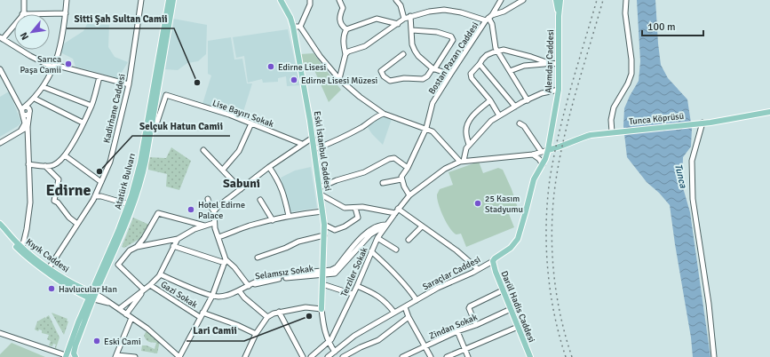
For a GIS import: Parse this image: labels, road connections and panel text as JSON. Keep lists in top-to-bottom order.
{
  "streets": {
    "main road": [
      "Alemdar Caddesi",
      "Tunca Köprüsü",
      "Eski İstanbul Caddesi",
      "Atatürk Bulvarı",
      "Kıyık Caddesi",
      "Saraçlar Caddesi",
      "Darül Hadis Caddesi"
    ],
    "street": [
      "Bostan Pazarı Caddesi",
      "Kadirhane Caddesi",
      "Lise Bayırı Sokak",
      "Selamsız Sokak",
      "Terziler Sokak",
      "Gazi Sokak",
      "Zindan Sokak"
    ]
  },
  "crossings": [
    ["Alemdar Caddesi", "Tunca Köprüsü"],
    ["Alemdar Caddesi", "Saraçlar Caddesi"],
    ["Kadirhane Caddesi", "Kıyık Caddesi"],
    ["Tunca Köprüsü", "Saraçlar Caddesi"],
    ["Eski İstanbul Caddesi", "Selamsız Sokak"],
    ["Atatürk Bulvarı", "Kıyık Caddesi"],
    ["Selamsız Sokak", "Terziler Sokak"],
    ["Saraçlar Caddesi", "Darül Hadis Caddesi"],
    ["Darül Hadis Caddesi", "Zindan Sokak"]
  ],
  "districts": ["Sabuni", "Edirne"],
  "water": ["Tunca"],
  "places": [
    "Sarıca Paşa Camii",
    "Edirne Lisesi",
    "Edirne Lisesi Müzesi",
    "Sitti Şah Sultan Camii",
    "Selçuk Hatun Camii",
    "25 Kasım Stadyumu",
    "Hotel Edirne Palace",
    "Havlucular Han",
    "Lari Camii",
    "Eski Cami"
  ],
  "scale_bar": "100 m",
  "north": "bottom left"
}
